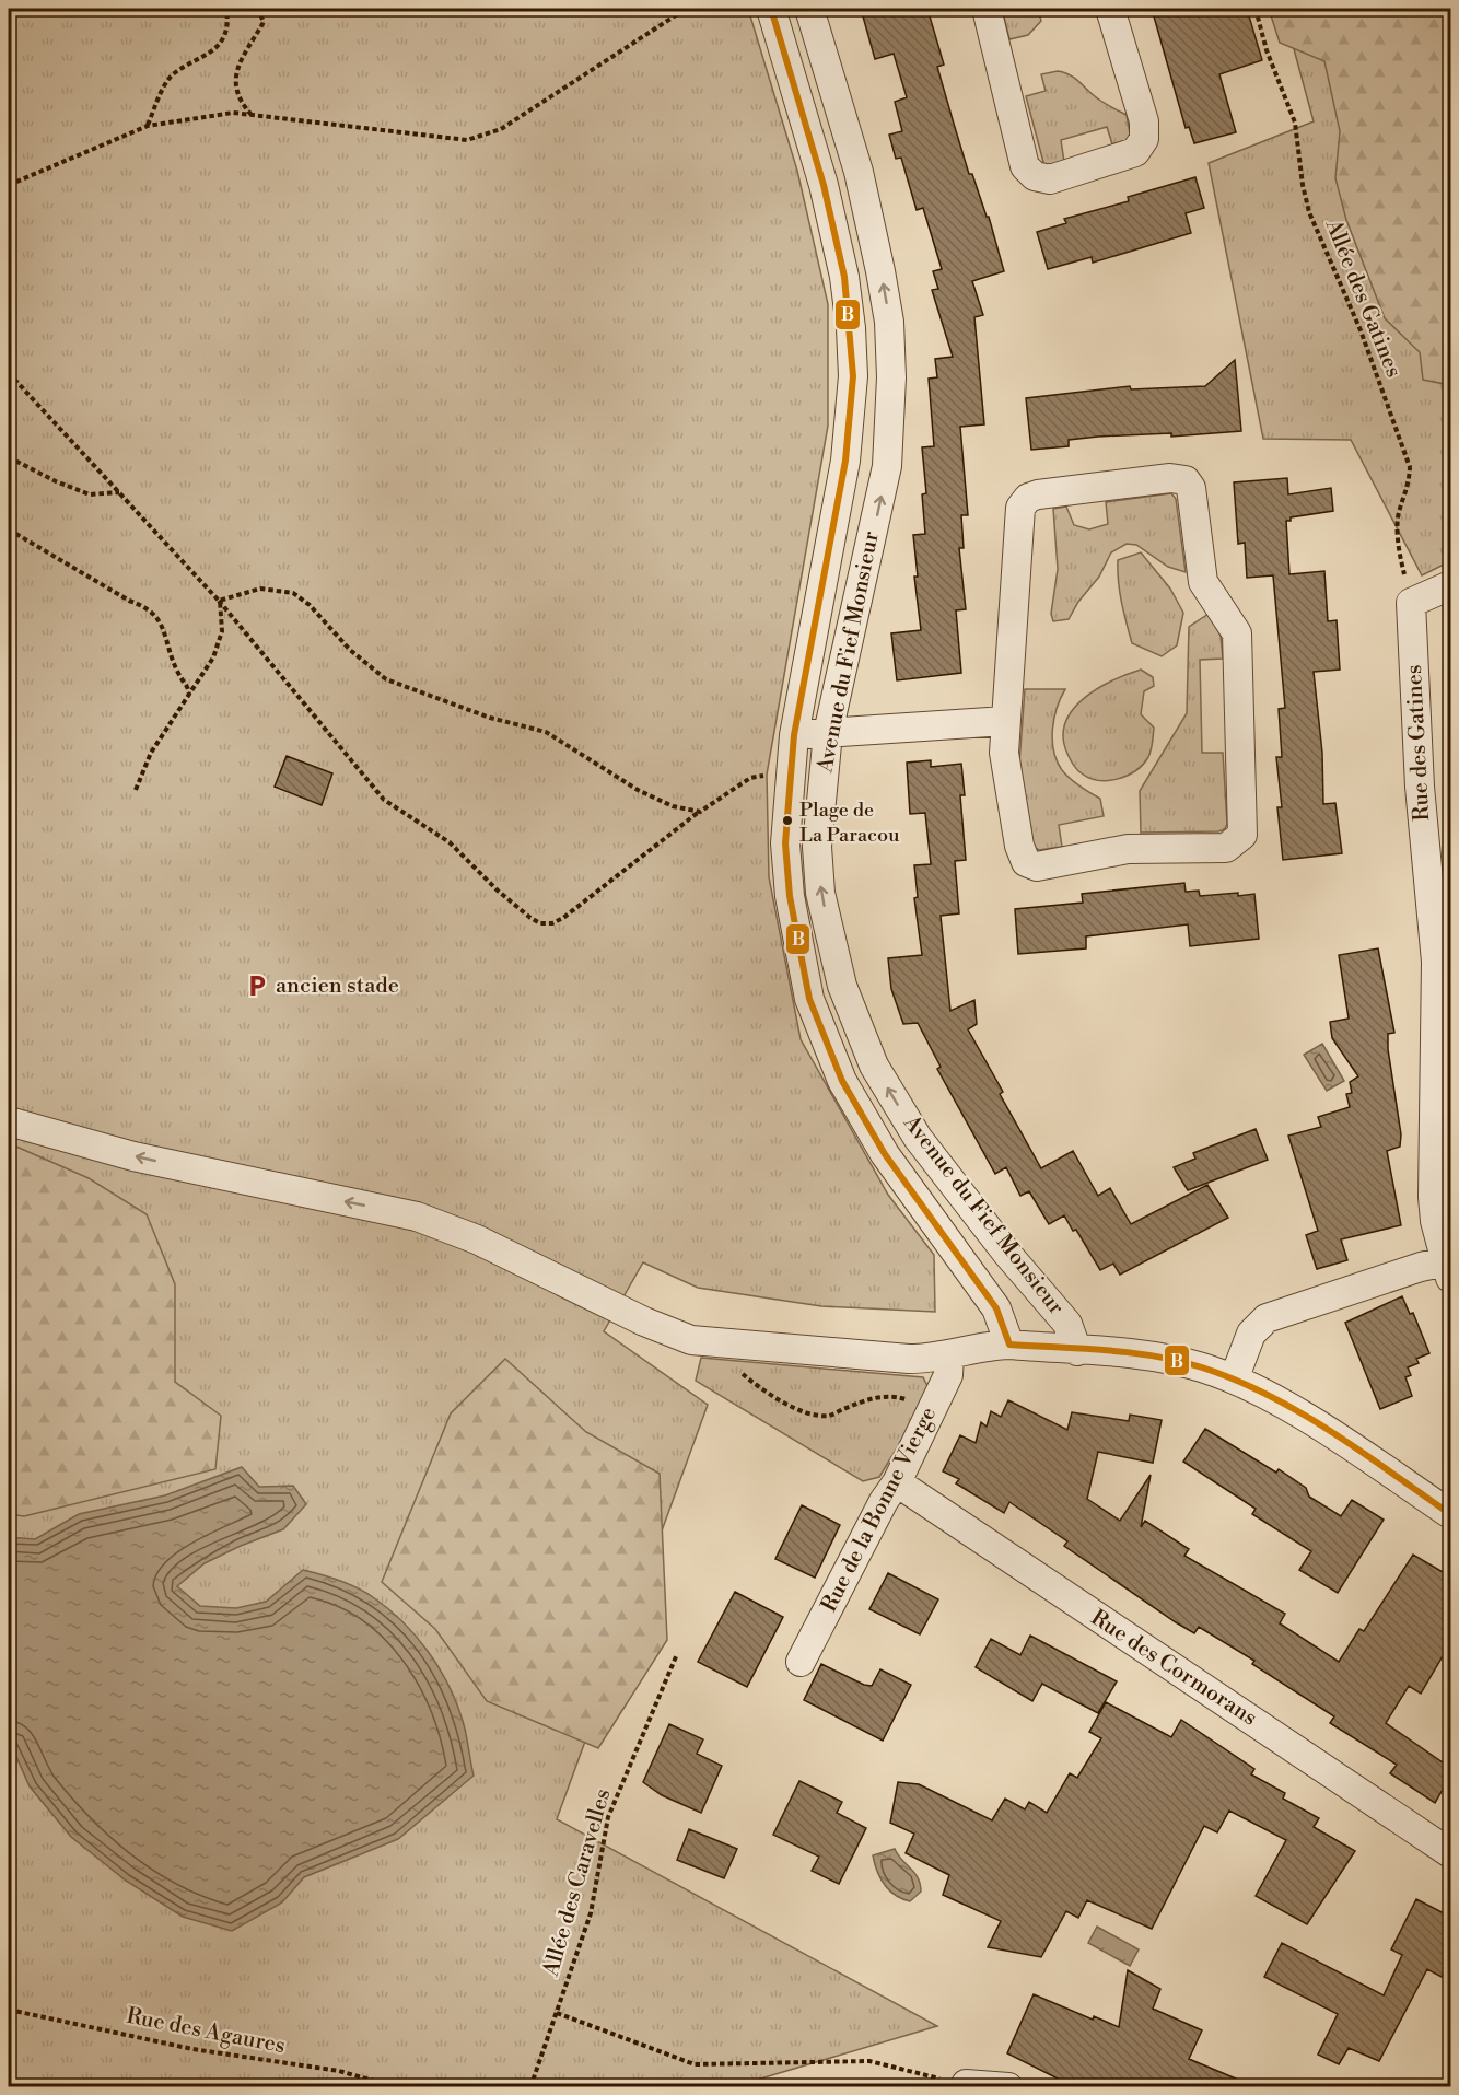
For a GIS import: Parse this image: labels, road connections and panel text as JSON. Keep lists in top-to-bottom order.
{
  "streets": {
    "street": [
      "Avenue du Fief Monsieur",
      "Rue des Gatines",
      "Rue de la Bonne Vierge",
      "Rue des Cormorans"
    ],
    "path": ["Allée des Gatines", "Allée des Caravelles", "Rue des Agaures"]
  },
  "crossings": [
    ["Allée des Gatines", "Rue des Gatines"],
    ["Rue de la Bonne Vierge", "Rue des Cormorans"]
  ],
  "places": {
    "other": ["Plage de La Paracou"],
    "parking": ["ancien stade"]
  },
  "lines": ["transit line B"]
}
